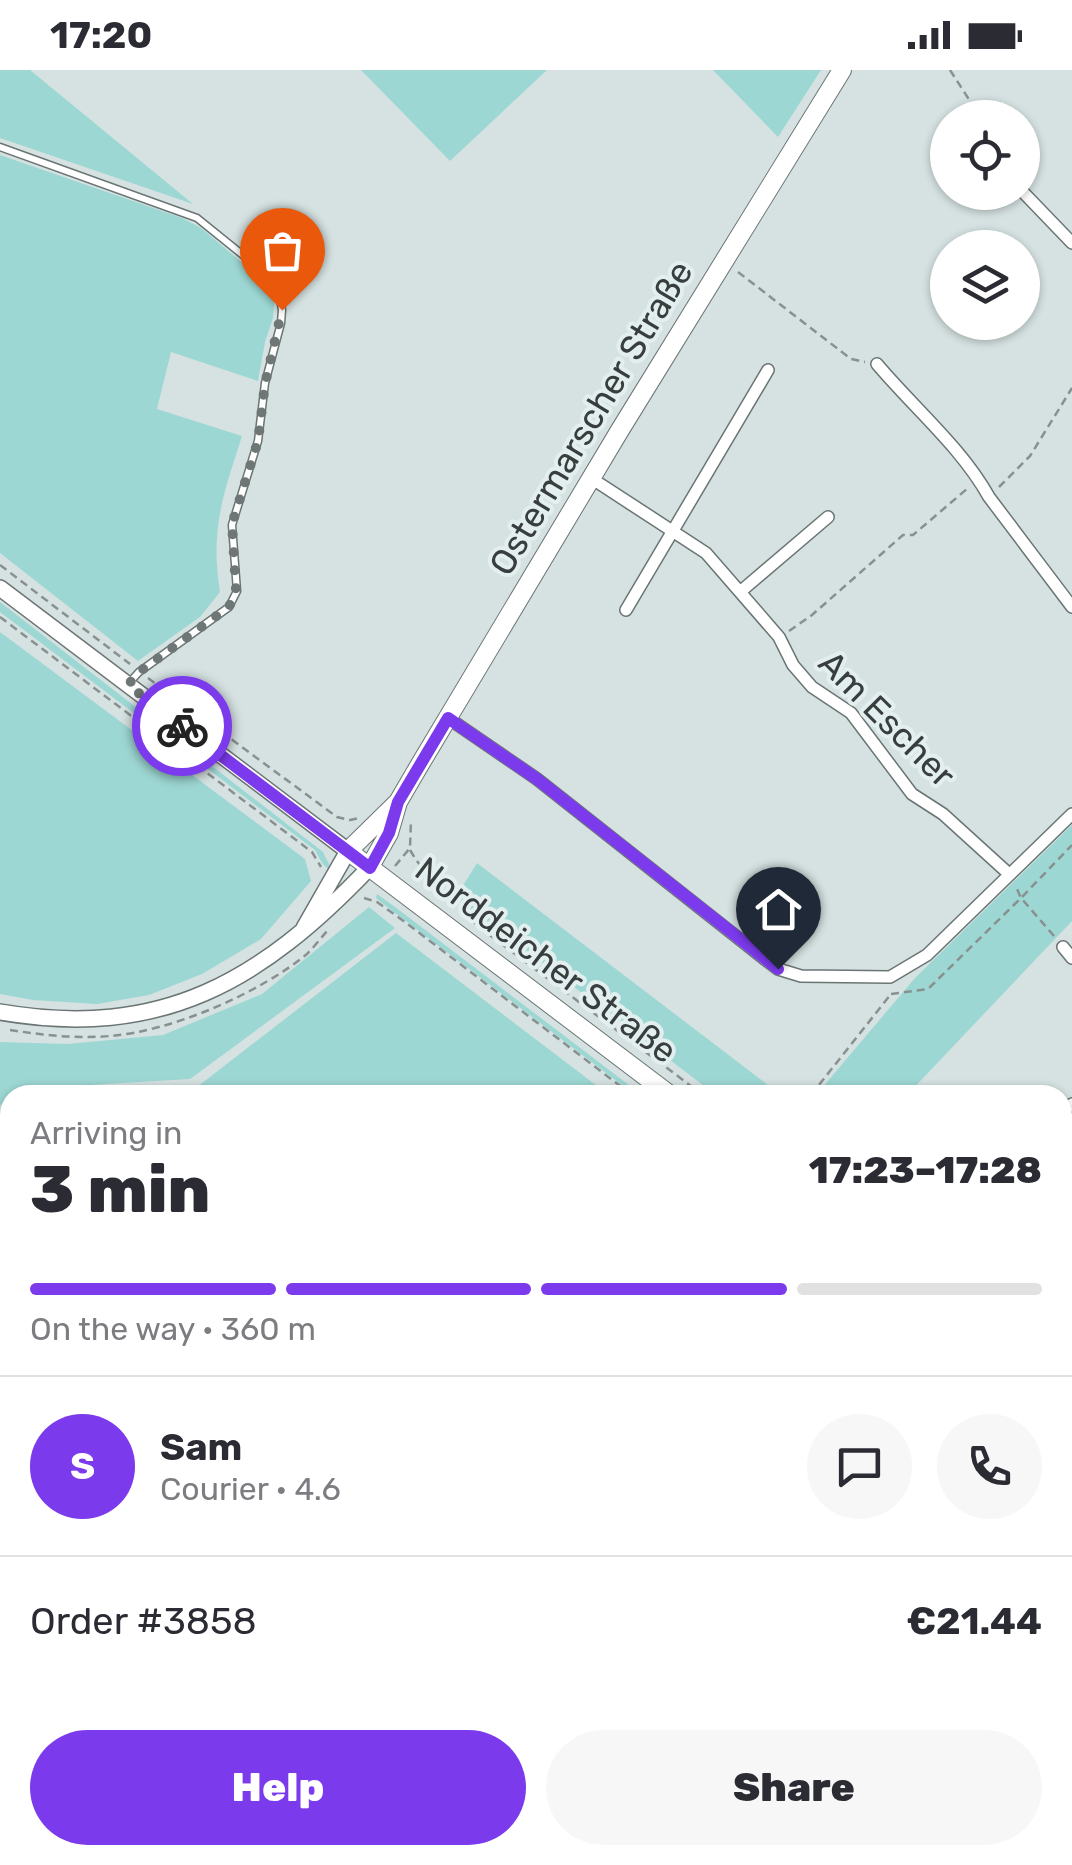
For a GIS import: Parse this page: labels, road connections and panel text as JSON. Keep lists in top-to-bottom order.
{
  "streets": {
    "main road": ["Ostermarscher Straße", "Norddeicher Straße"],
    "street": ["Am Escher"]
  },
  "crossings": [
    ["Ostermarscher Straße", "Am Escher"],
    ["Ostermarscher Straße", "Norddeicher Straße"]
  ],
  "page": {
    "status": "17:20",
    "heading": ["3 min", "Arriving in", "17:23–17:28"],
    "panel": [
      "Sam",
      "Courier · 4.6",
      "Order #3858",
      "€21.44"
    ],
    "bar": "On the way · 360 m",
    "round": "S",
    "buttons": ["Help", "Share"]
  }
}
